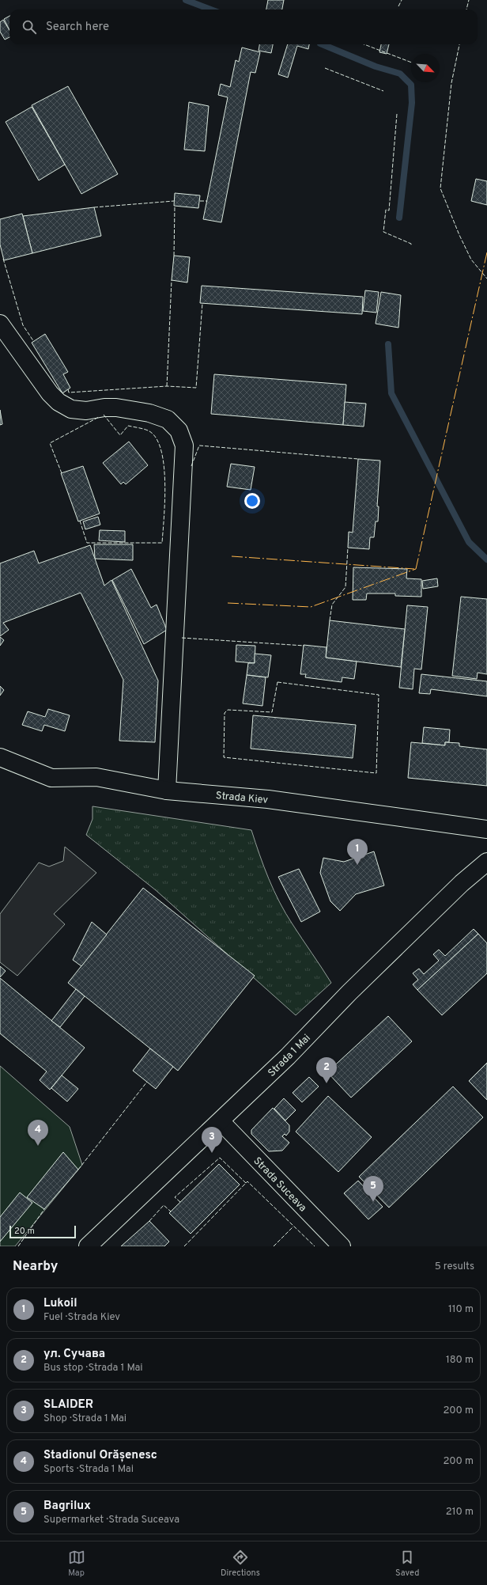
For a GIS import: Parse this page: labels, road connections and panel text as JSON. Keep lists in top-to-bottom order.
{
  "streets": {
    "street": ["Strada Kiev", "Strada 1 Mai", "Strada Suceava"]
  },
  "crossings": [
    ["Strada 1 Mai", "Strada Suceava"]
  ],
  "scale_bar": "20 m",
  "north": "bottom right",
  "page": {
    "search": "Search here",
    "pins": [
      "1",
      "2",
      "4",
      "3",
      "5"
    ],
    "scale": "20 m",
    "heading": ["Nearby", "5 results"],
    "list": [
      {
        "mark": "1",
        "name": "Lukoil",
        "note": "Fuel · Strada Kiev",
        "value": "110 m"
      },
      {
        "mark": "2",
        "name": "ул. Сучава",
        "note": "Bus stop · Strada 1 Mai",
        "value": "180 m"
      },
      {
        "mark": "3",
        "name": "SLAIDER",
        "note": "Shop · Strada 1 Mai",
        "value": "200 m"
      },
      {
        "mark": "4",
        "name": "Stadionul Orășenesc",
        "note": "Sports · Strada 1 Mai",
        "value": "200 m"
      },
      {
        "mark": "5",
        "name": "Bagrilux",
        "note": "Supermarket · Strada Suceava",
        "value": "210 m"
      }
    ],
    "nav": ["Map", "Directions", "Saved"]
  }
}
